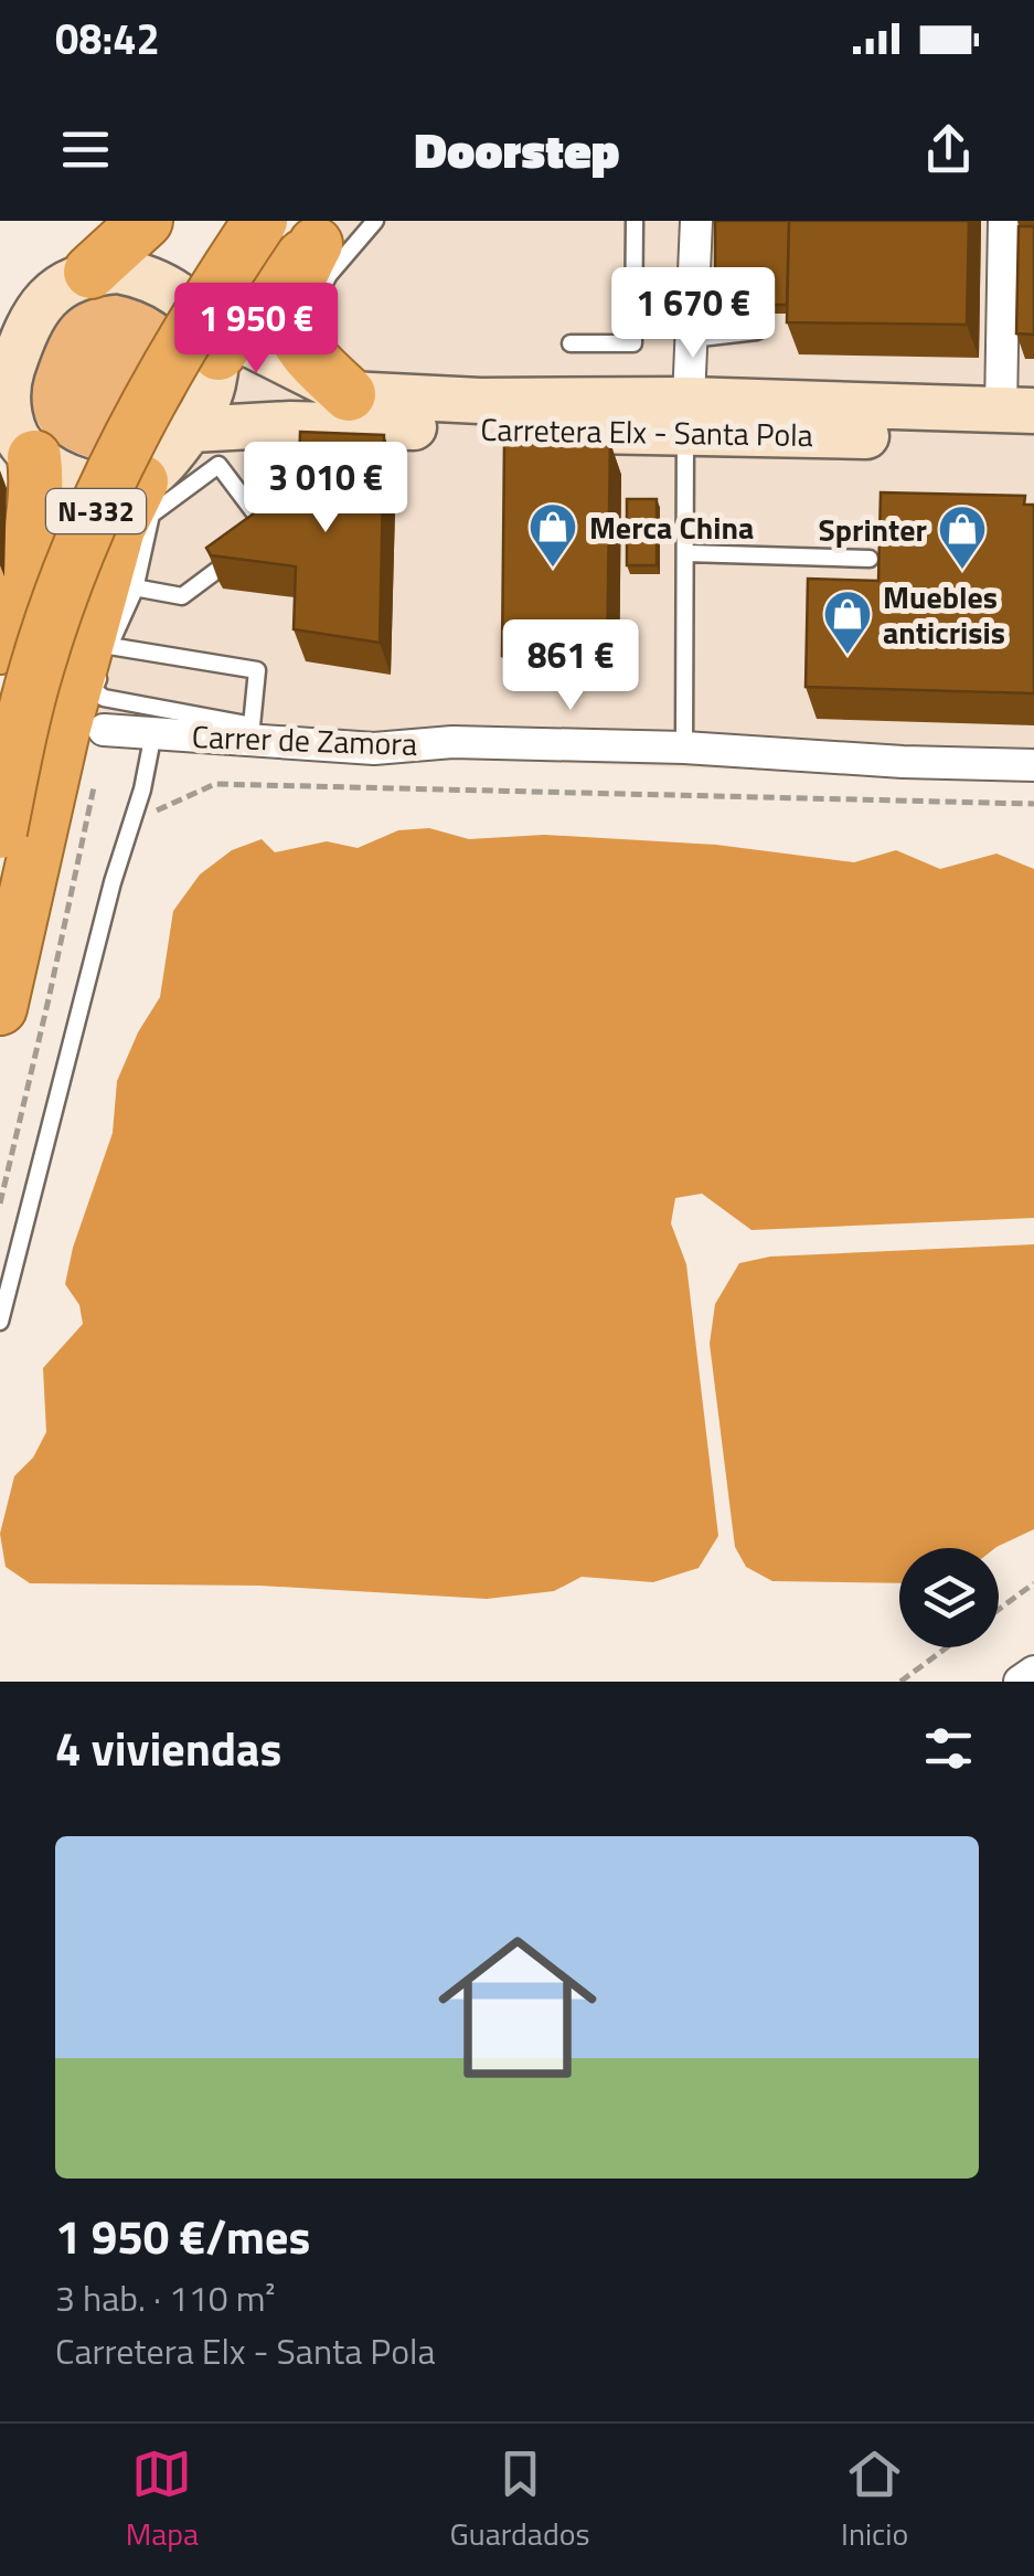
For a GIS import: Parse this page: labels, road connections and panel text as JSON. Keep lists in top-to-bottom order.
{
  "streets": {
    "highway": ["N-332"],
    "main road": ["Carretera Elx - Santa Pola"],
    "street": ["Carrer de Zamora"]
  },
  "places": {
    "shop": ["Merca China", "Sprinter", "Muebles anticrisis"]
  },
  "page": {
    "status": "08:42",
    "header": "Doorstep",
    "price": [
      "1 670 €",
      "1 950 €",
      "3 010 €",
      "861 €"
    ],
    "heading": "4 viviendas",
    "list": [
      {
        "name": "1 950 €/mes",
        "note": "3 hab. · 110 m² · Carretera Elx - Santa Pola"
      }
    ],
    "tabs": ["Mapa", "Guardados", "Inicio"]
  }
}
